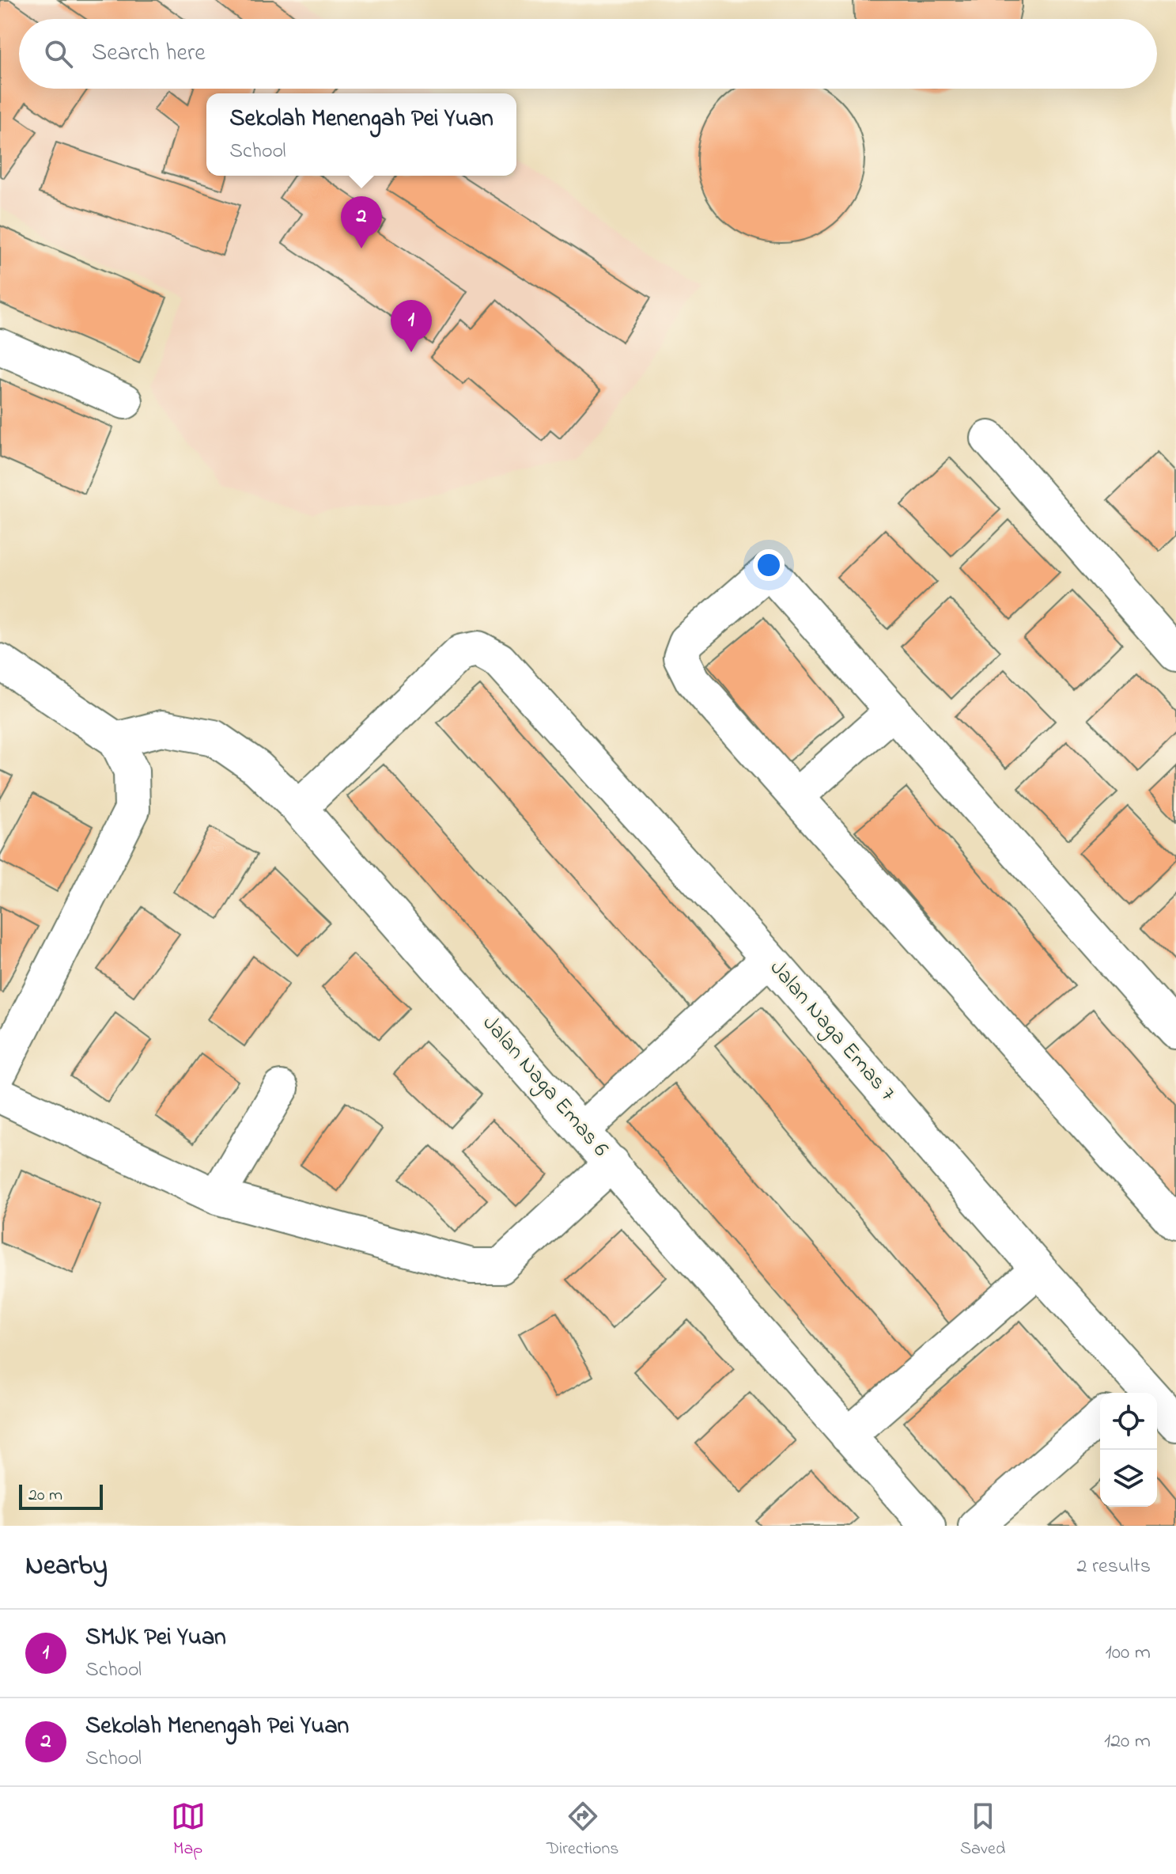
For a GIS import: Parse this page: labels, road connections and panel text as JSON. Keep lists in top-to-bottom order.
{
  "streets": {
    "street": ["Jalan Naga Emas 7", "Jalan Naga Emas 6"]
  },
  "crossings": [
    ["Jalan Naga Emas 7", "Jalan Naga Emas 6"]
  ],
  "scale_bar": "20 m",
  "page": {
    "search": "Search here",
    "popup": ["Sekolah Menengah Pei Yuan", "School"],
    "pins": ["2", "1"],
    "scale": "20 m",
    "heading": ["Nearby", "2 results"],
    "list": [
      {
        "mark": "1",
        "name": "SMJK Pei Yuan",
        "note": "School",
        "value": "100 m"
      },
      {
        "mark": "2",
        "name": "Sekolah Menengah Pei Yuan",
        "note": "School",
        "value": "120 m"
      }
    ],
    "nav": ["Map", "Directions", "Saved"]
  }
}
